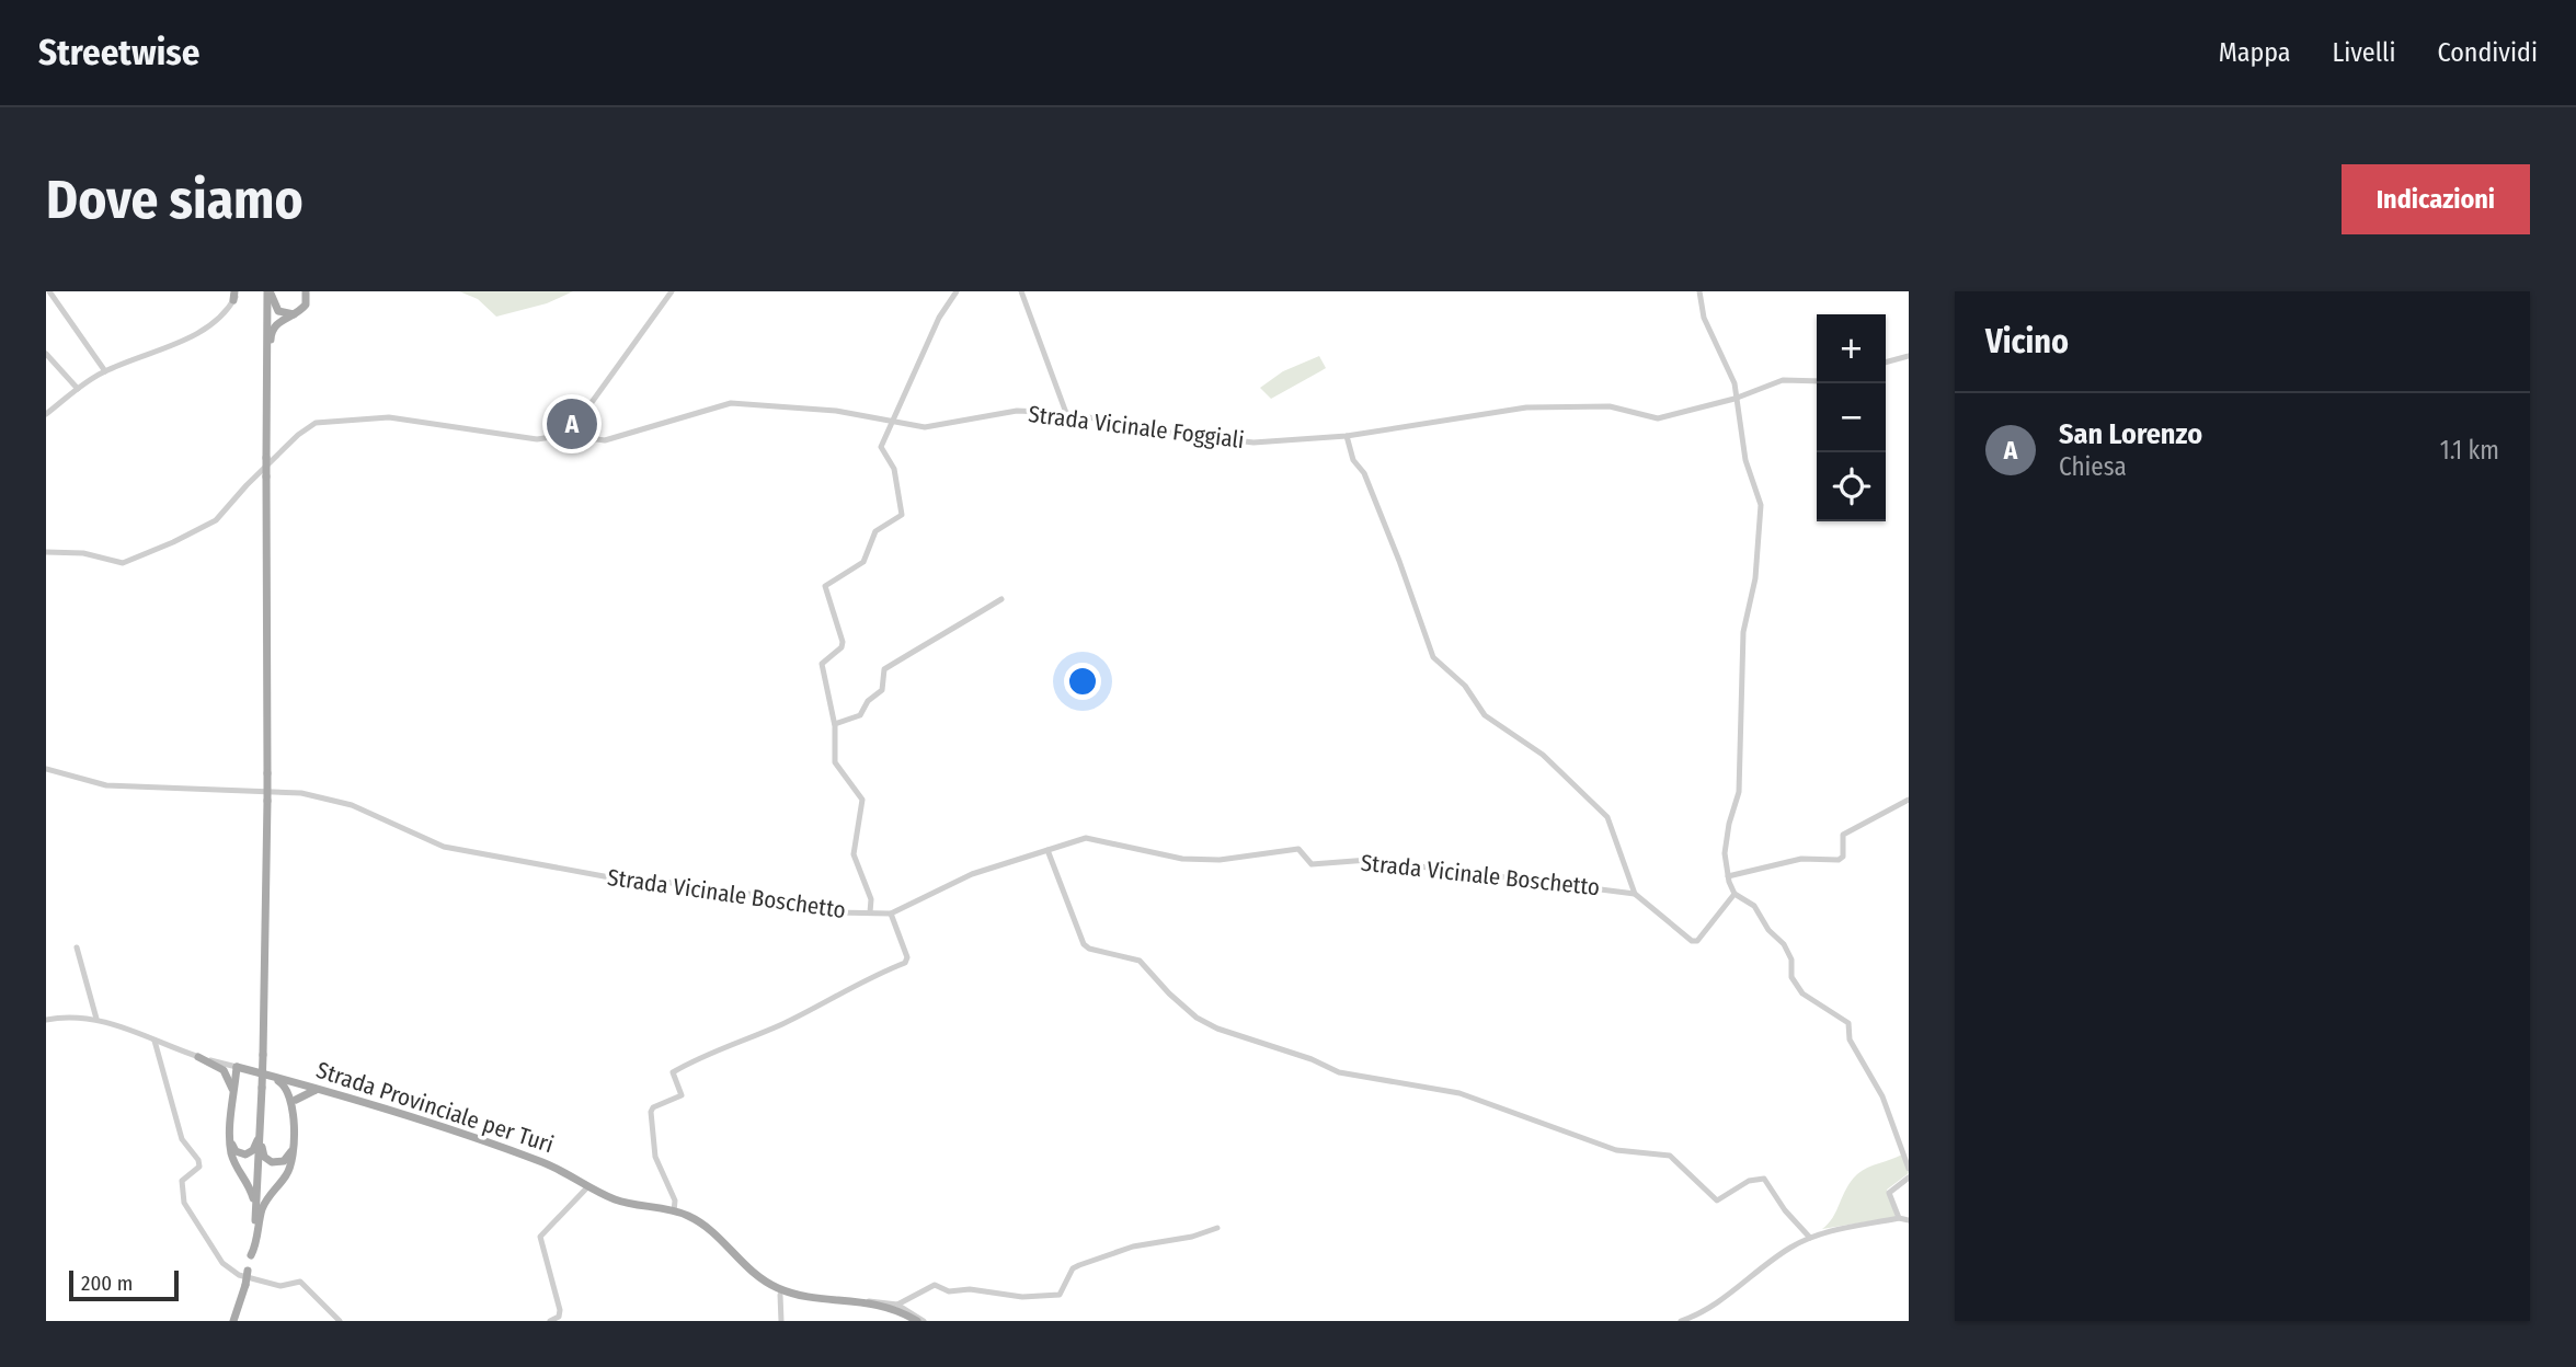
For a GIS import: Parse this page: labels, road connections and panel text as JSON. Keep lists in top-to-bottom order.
{
  "streets": {
    "main road": ["Strada Provinciale per Turi"],
    "street": ["Strada Vicinale Foggiali", "Strada Vicinale Boschetto"]
  },
  "scale_bar": "200 m",
  "page": {
    "header": "Streetwise",
    "nav": ["Mappa", "Livelli", "Condividi"],
    "buttons": "Indicazioni",
    "title": "Dove siamo",
    "heading": "Vicino",
    "map_buttons": ["+", "−"],
    "list": [
      {
        "mark": "A",
        "name": "San Lorenzo",
        "note": "Chiesa",
        "value": "1.1 km"
      }
    ],
    "pins": "A",
    "scale": "200 m"
  }
}
